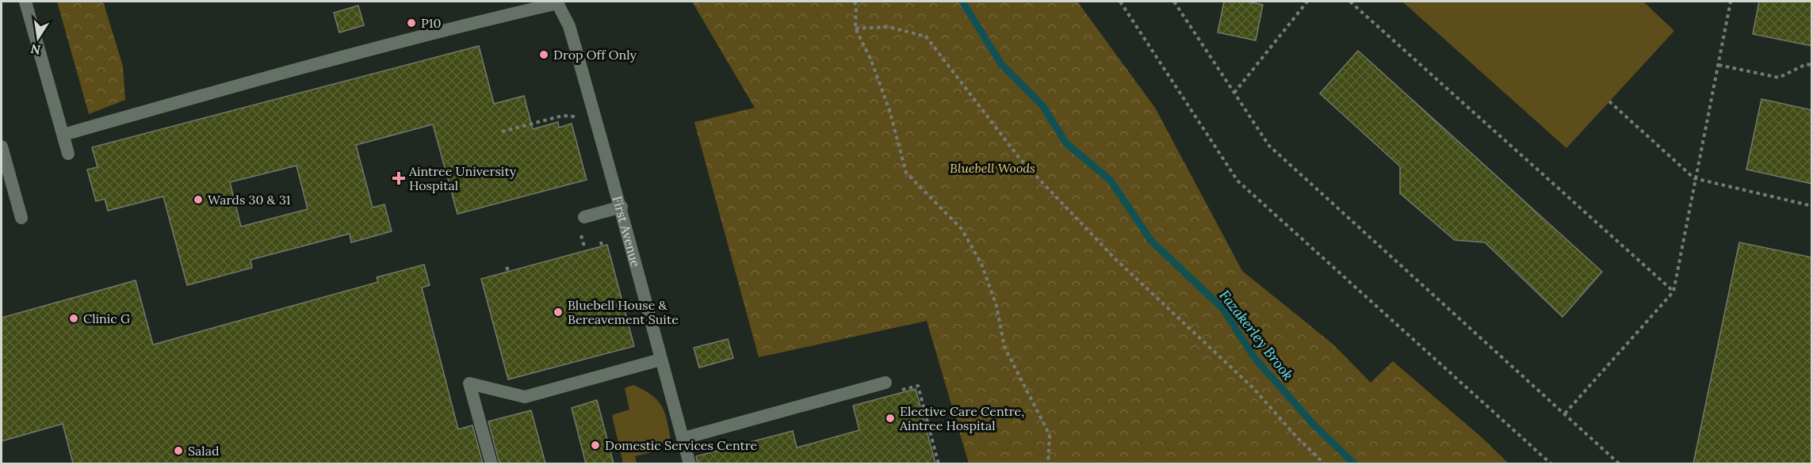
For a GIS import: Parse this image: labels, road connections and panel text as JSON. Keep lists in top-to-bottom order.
{
  "streets": {
    "lane": ["First Avenue"]
  },
  "water": ["Fazakerley Brook"],
  "parks": ["Bluebell Woods"],
  "places": {
    "other": [
      "P10",
      "Drop Off Only",
      "Wards 30 & 31",
      "Bluebell House & Bereavement Suite",
      "Clinic G",
      "Elective Care Centre, Aintree Hospital",
      "Domestic Services Centre",
      "Salad"
    ],
    "health": ["Aintree University Hospital"]
  },
  "north": "bottom"
}
